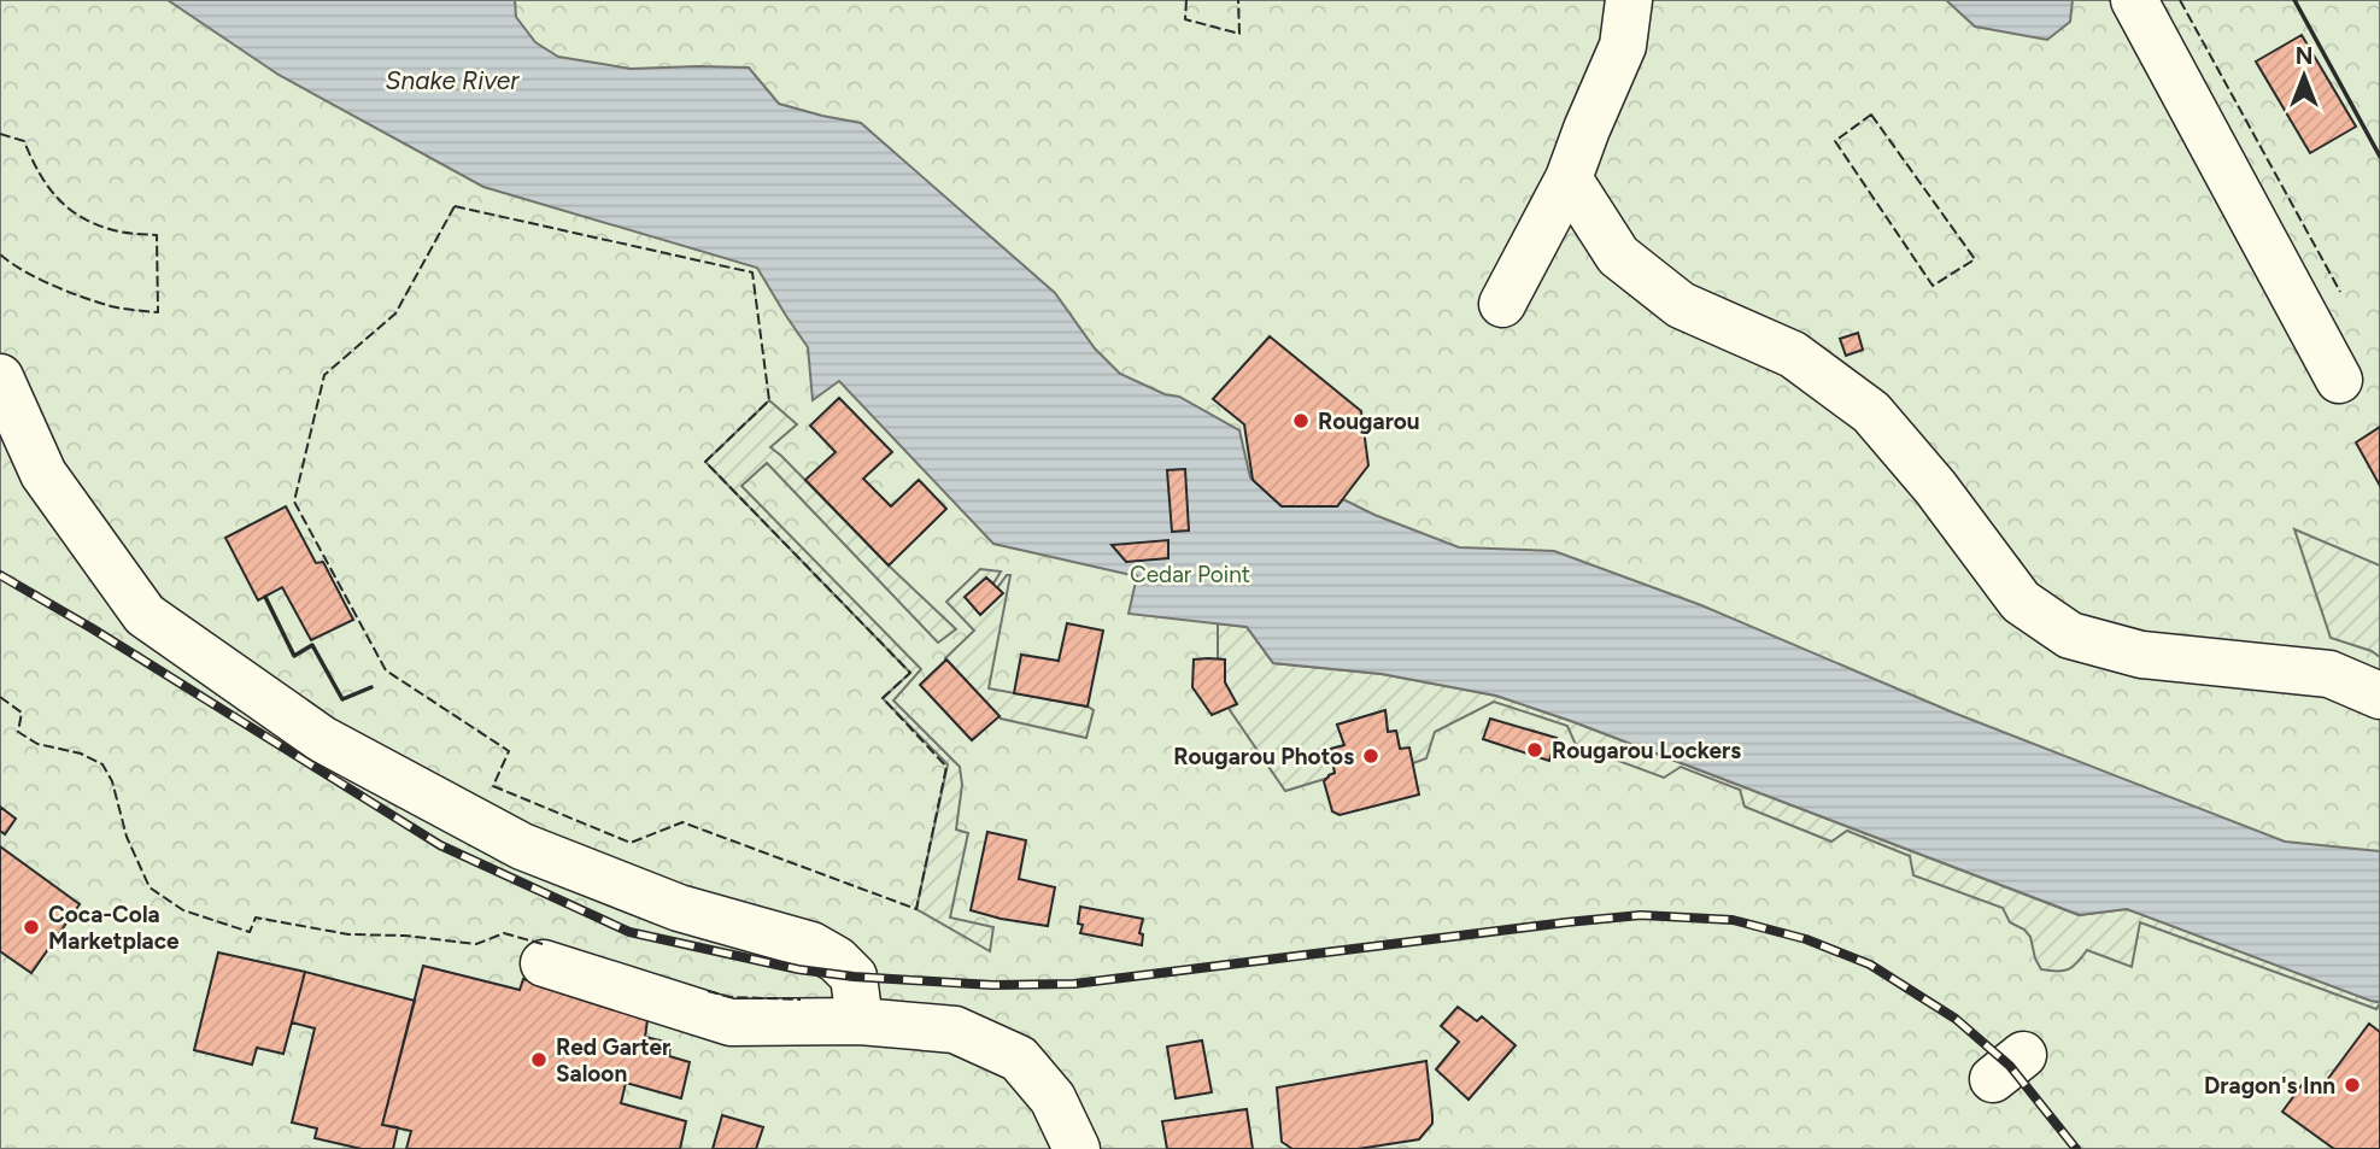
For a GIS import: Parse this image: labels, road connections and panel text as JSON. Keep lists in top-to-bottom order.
{
  "water": ["Snake River"],
  "parks": ["Cedar Point"],
  "places": [
    "Rougarou",
    "Rougarou Lockers",
    "Rougarou Photos",
    "Coca-Cola Marketplace",
    "Red Garter Saloon",
    "Dragon's Inn"
  ],
  "north": "top"
}
